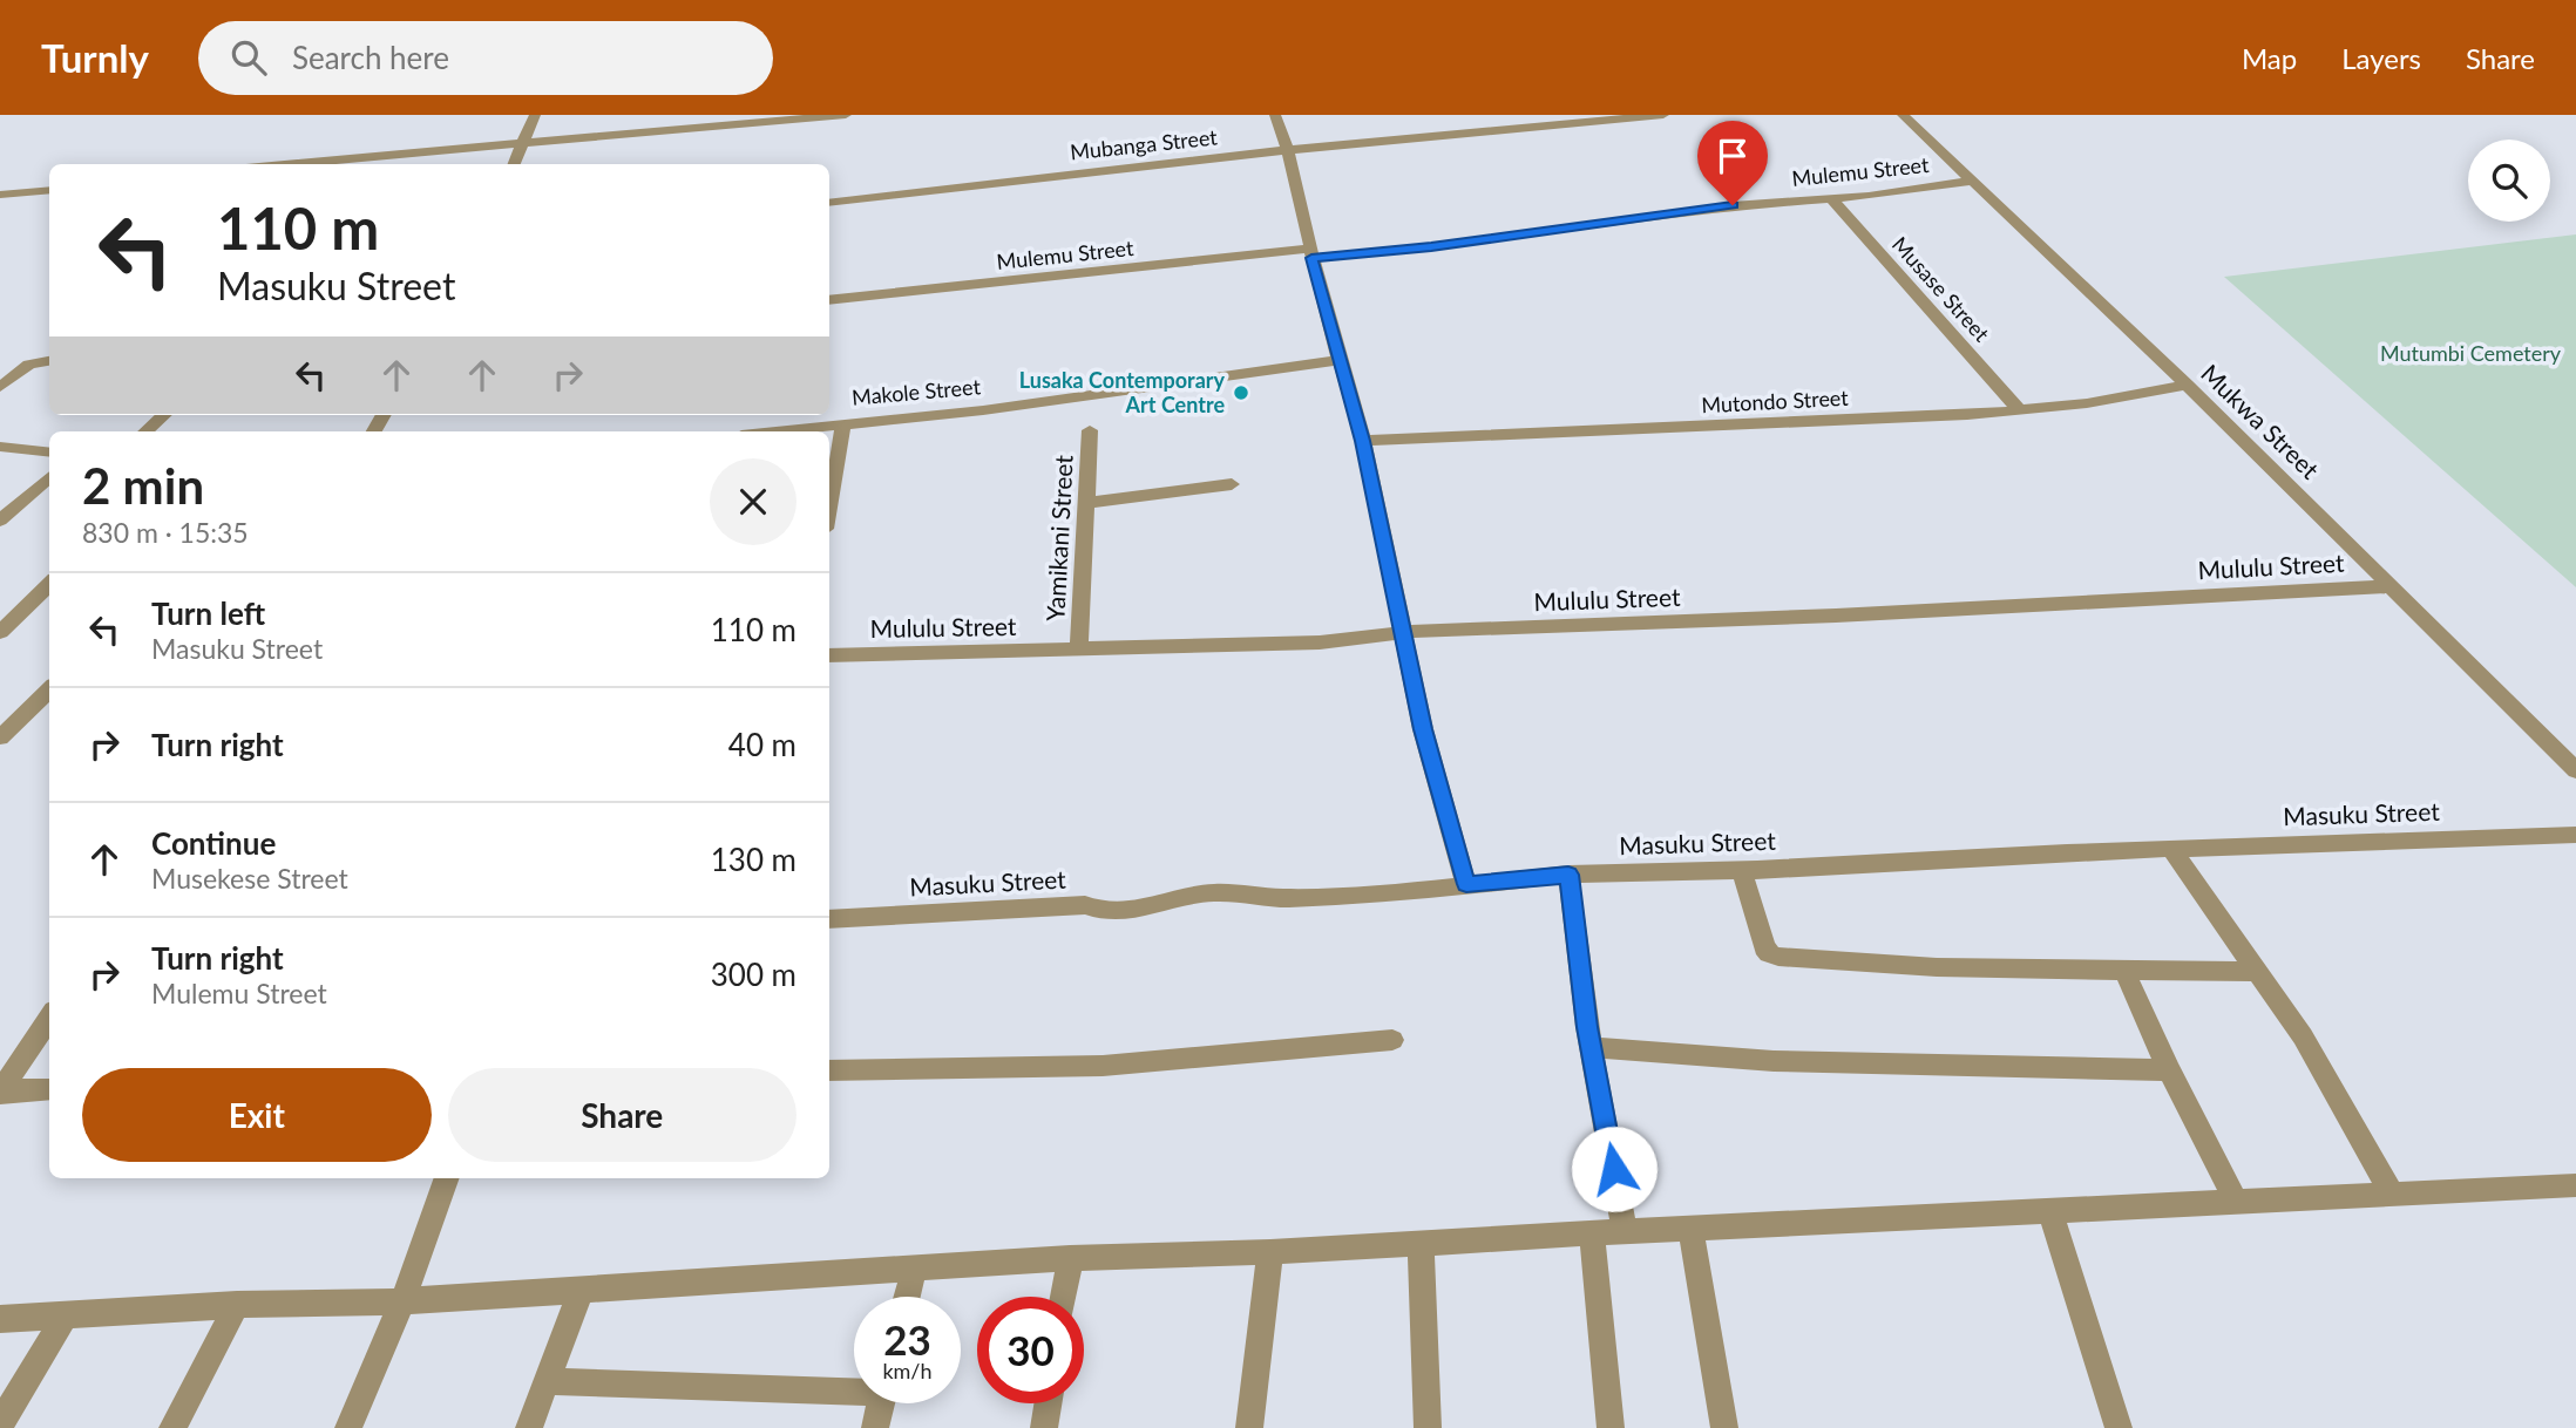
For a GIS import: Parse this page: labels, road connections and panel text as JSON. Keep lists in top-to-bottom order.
{
  "streets": {
    "street": [
      "Mubanga Street",
      "Mulemu Street",
      "Musase Street",
      "Makole Street",
      "Mutondo Street",
      "Mukwa Street",
      "Yamikani Street",
      "Mululu Street",
      "Masuku Street"
    ]
  },
  "crossings": [
    ["Mulemu Street", "Musase Street"],
    ["Mulemu Street", "Mukwa Street"],
    ["Musase Street", "Mutondo Street"],
    ["Mutondo Street", "Mukwa Street"],
    ["Mukwa Street", "Mululu Street"],
    ["Yamikani Street", "Mululu Street"]
  ],
  "parks": ["Mutumbi Cemetery"],
  "places": ["Lusaka Contemporary Art Centre"],
  "page": {
    "header": "Turnly",
    "search": "Search here",
    "nav": ["Map", "Layers", "Share"],
    "turn": ["110 m", "Masuku Street"],
    "heading": ["2 min", "830 m · 15:35"],
    "list": [
      {
        "name": "Turn left",
        "note": "Masuku Street",
        "value": "110 m"
      },
      {
        "name": "Turn right",
        "value": "40 m"
      },
      {
        "name": "Continue",
        "note": "Musekese Street",
        "value": "130 m"
      },
      {
        "name": "Turn right",
        "note": "Mulemu Street",
        "value": "300 m"
      }
    ],
    "buttons": ["Exit", "Share"],
    "speed": "23 km/h",
    "limit": "30"
  }
}
